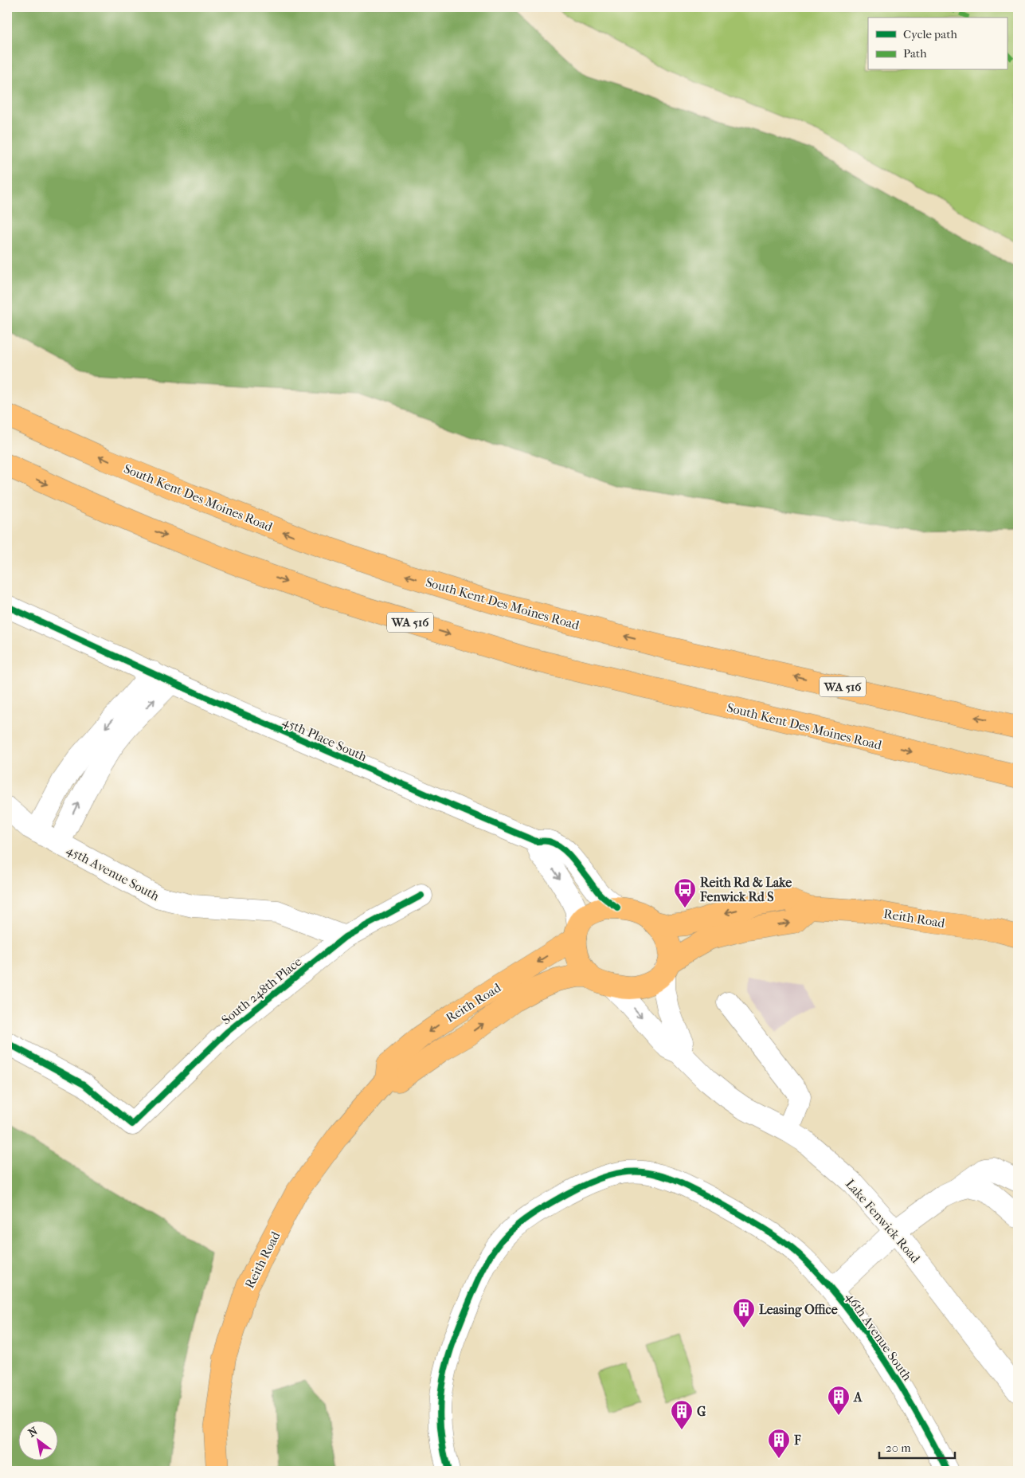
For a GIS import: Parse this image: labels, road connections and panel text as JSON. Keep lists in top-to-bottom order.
{
  "streets": {
    "main road": ["South Kent Des Moines Road", "WA 516", "Reith Road"],
    "street": [
      "45th Place South",
      "45th Avenue South",
      "South 248th Place",
      "Lake Fenwick Road",
      "46th Avenue South"
    ]
  },
  "crossings": [
    ["45th Place South", "Reith Road"],
    ["45th Place South", "Lake Fenwick Road"],
    ["45th Avenue South", "South 248th Place"],
    ["Reith Road", "Lake Fenwick Road"],
    ["Lake Fenwick Road", "46th Avenue South"]
  ],
  "places": {
    "bus stop": ["Reith Rd & Lake Fenwick Rd S"],
    "building": [
      "Leasing Office",
      "A",
      "G",
      "F"
    ]
  },
  "legend": ["Cycle path", "Path"],
  "scale_bar": "20 m",
  "north": "top left"
}
